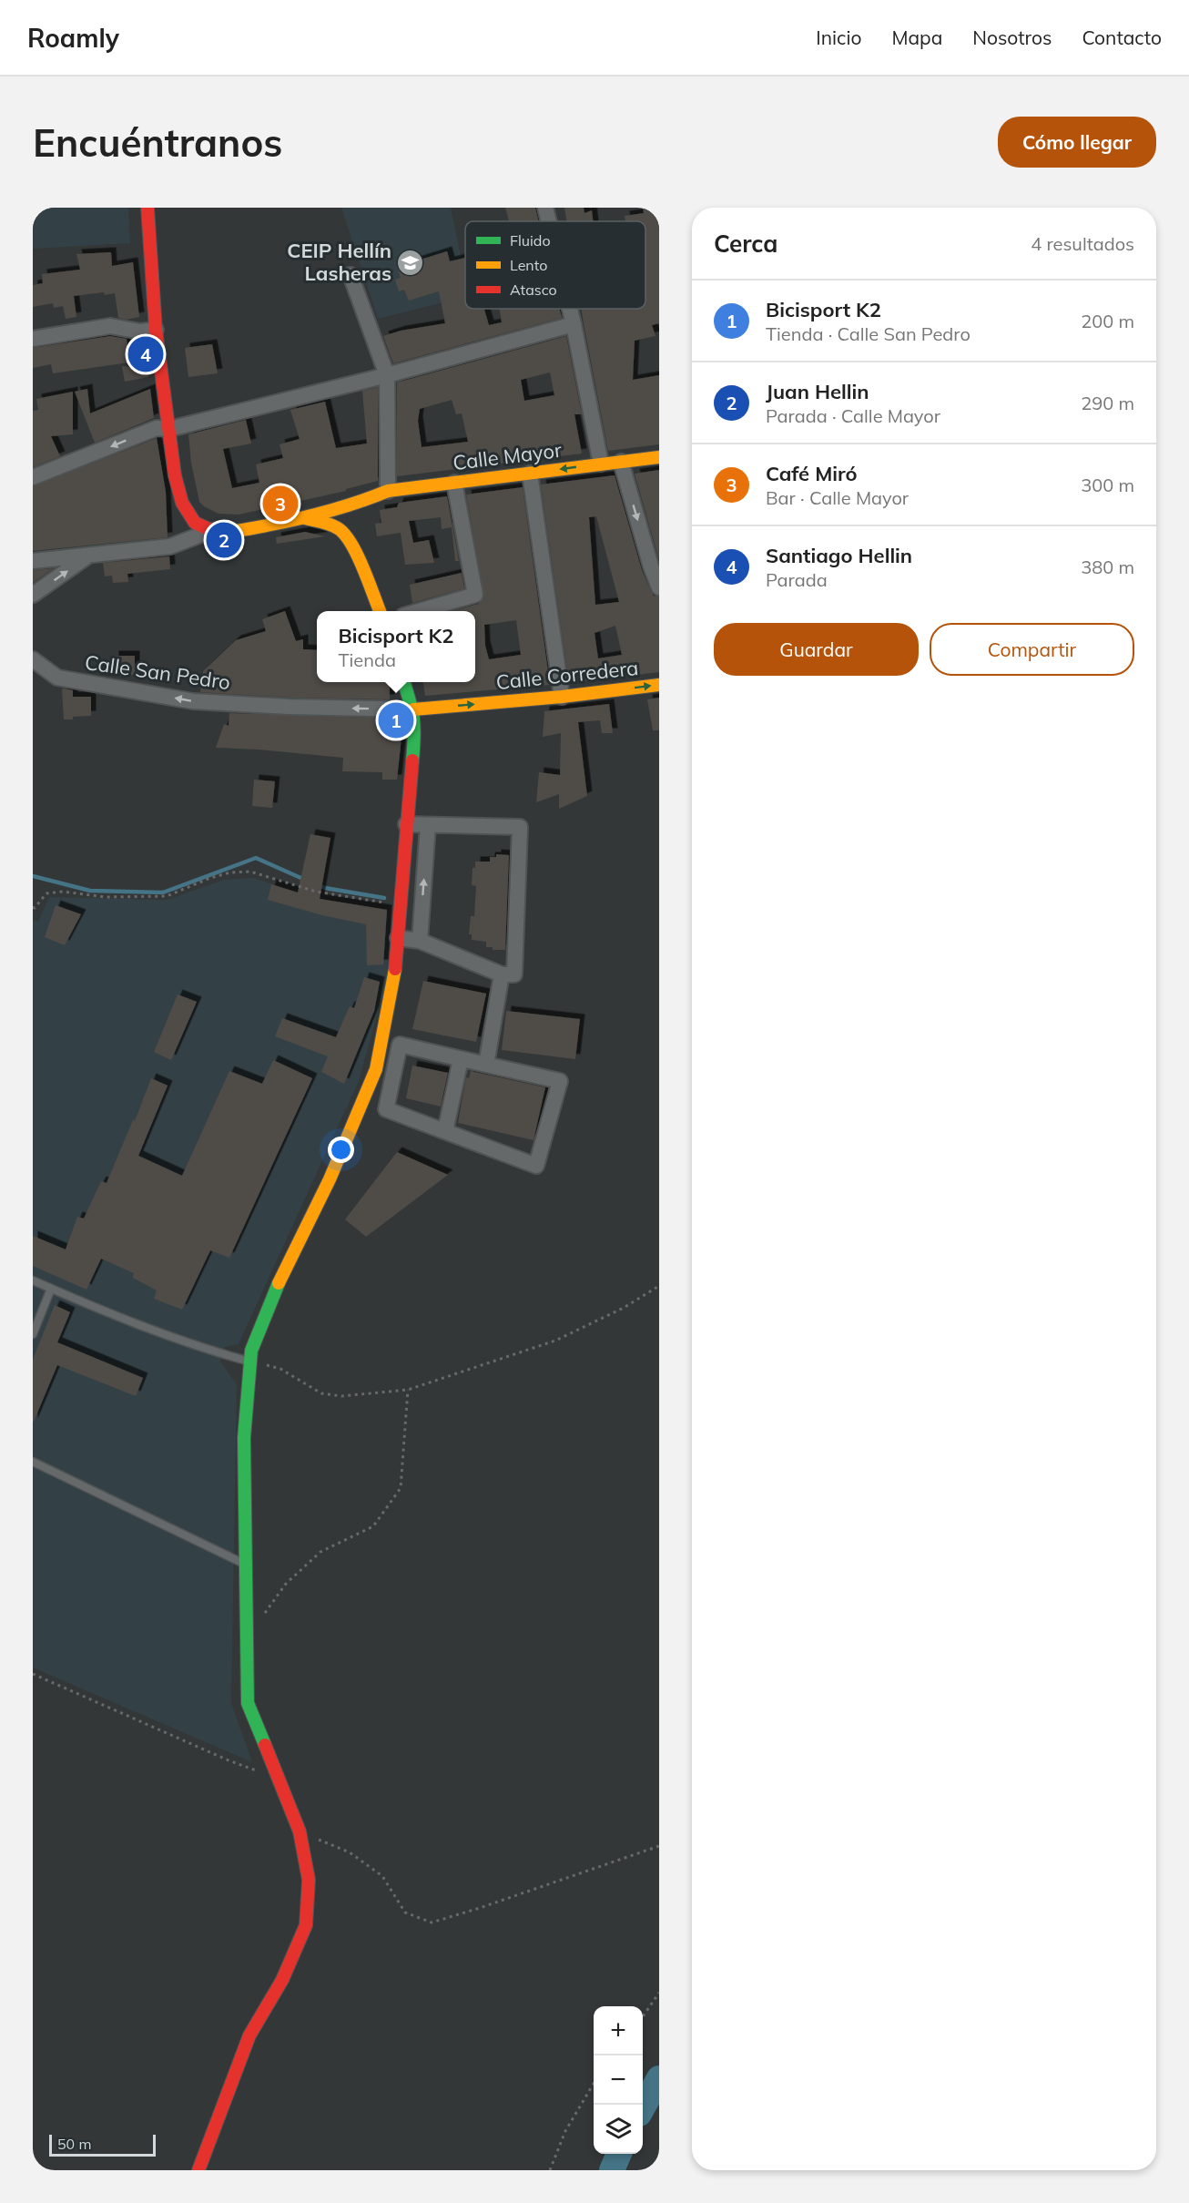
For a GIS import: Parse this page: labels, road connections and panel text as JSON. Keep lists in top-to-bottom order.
{
  "streets": {
    "main road": ["Calle Mayor", "Calle Corredera"],
    "street": ["Calle San Pedro"]
  },
  "crossings": [
    ["Calle San Pedro", "Calle Corredera"]
  ],
  "one_way": ["Calle San Pedro", "Calle Corredera"],
  "places": {
    "school or university": ["CEIP Hellín Lasheras"]
  },
  "legend": ["Fluido", "Lento", "Atasco"],
  "scale_bar": "50 m",
  "page": {
    "header": "Roamly",
    "nav": [
      "Inicio",
      "Mapa",
      "Nosotros",
      "Contacto"
    ],
    "buttons": [
      "Cómo llegar",
      ["Guardar", "Compartir"]
    ],
    "title": "Encuéntranos",
    "heading": ["Cerca", "4 resultados"],
    "list": [
      {
        "mark": "1",
        "name": "Bicisport K2",
        "note": "Tienda · Calle San Pedro",
        "value": "200 m"
      },
      {
        "mark": "2",
        "name": "Juan Hellin",
        "note": "Parada · Calle Mayor",
        "value": "290 m"
      },
      {
        "mark": "3",
        "name": "Café Miró",
        "note": "Bar · Calle Mayor",
        "value": "300 m"
      },
      {
        "mark": "4",
        "name": "Santiago Hellin",
        "note": "Parada",
        "value": "380 m"
      }
    ],
    "pins": [
      "4",
      "3",
      "2",
      "1"
    ],
    "popup": ["Bicisport K2", "Tienda"],
    "map_buttons": ["+", "−"],
    "scale": "50 m"
  }
}
